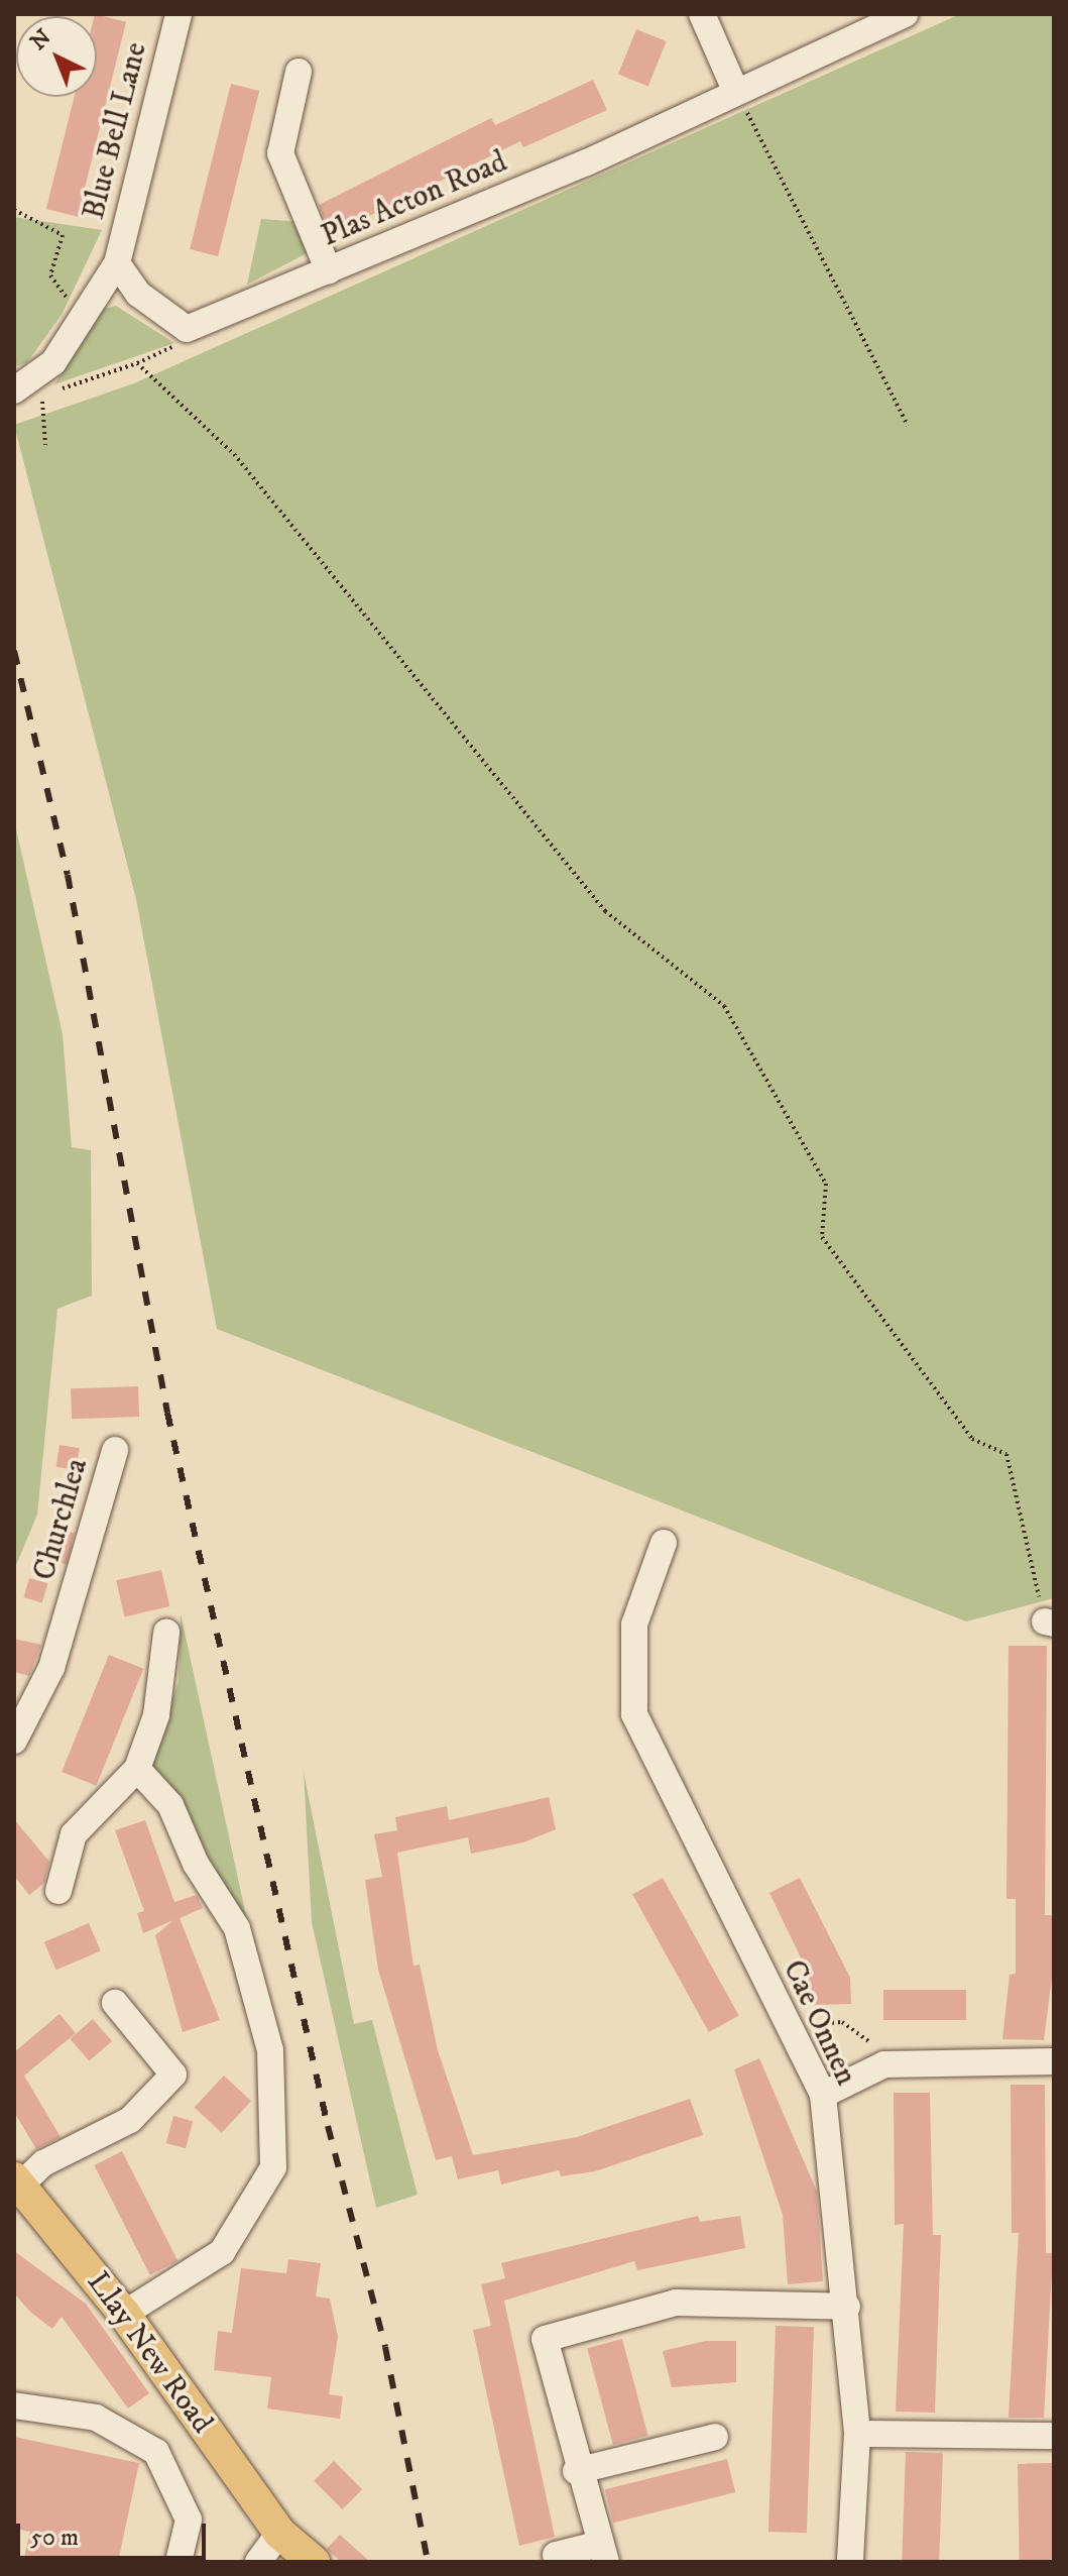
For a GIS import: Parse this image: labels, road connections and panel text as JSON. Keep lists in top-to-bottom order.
{
  "streets": {
    "main road": ["Llay New Road"],
    "street": [
      "Blue Bell Lane",
      "Plas Acton Road",
      "Churchlea",
      "Cae Onnen"
    ]
  },
  "scale_bar": "50 m",
  "north": "top left"
}
